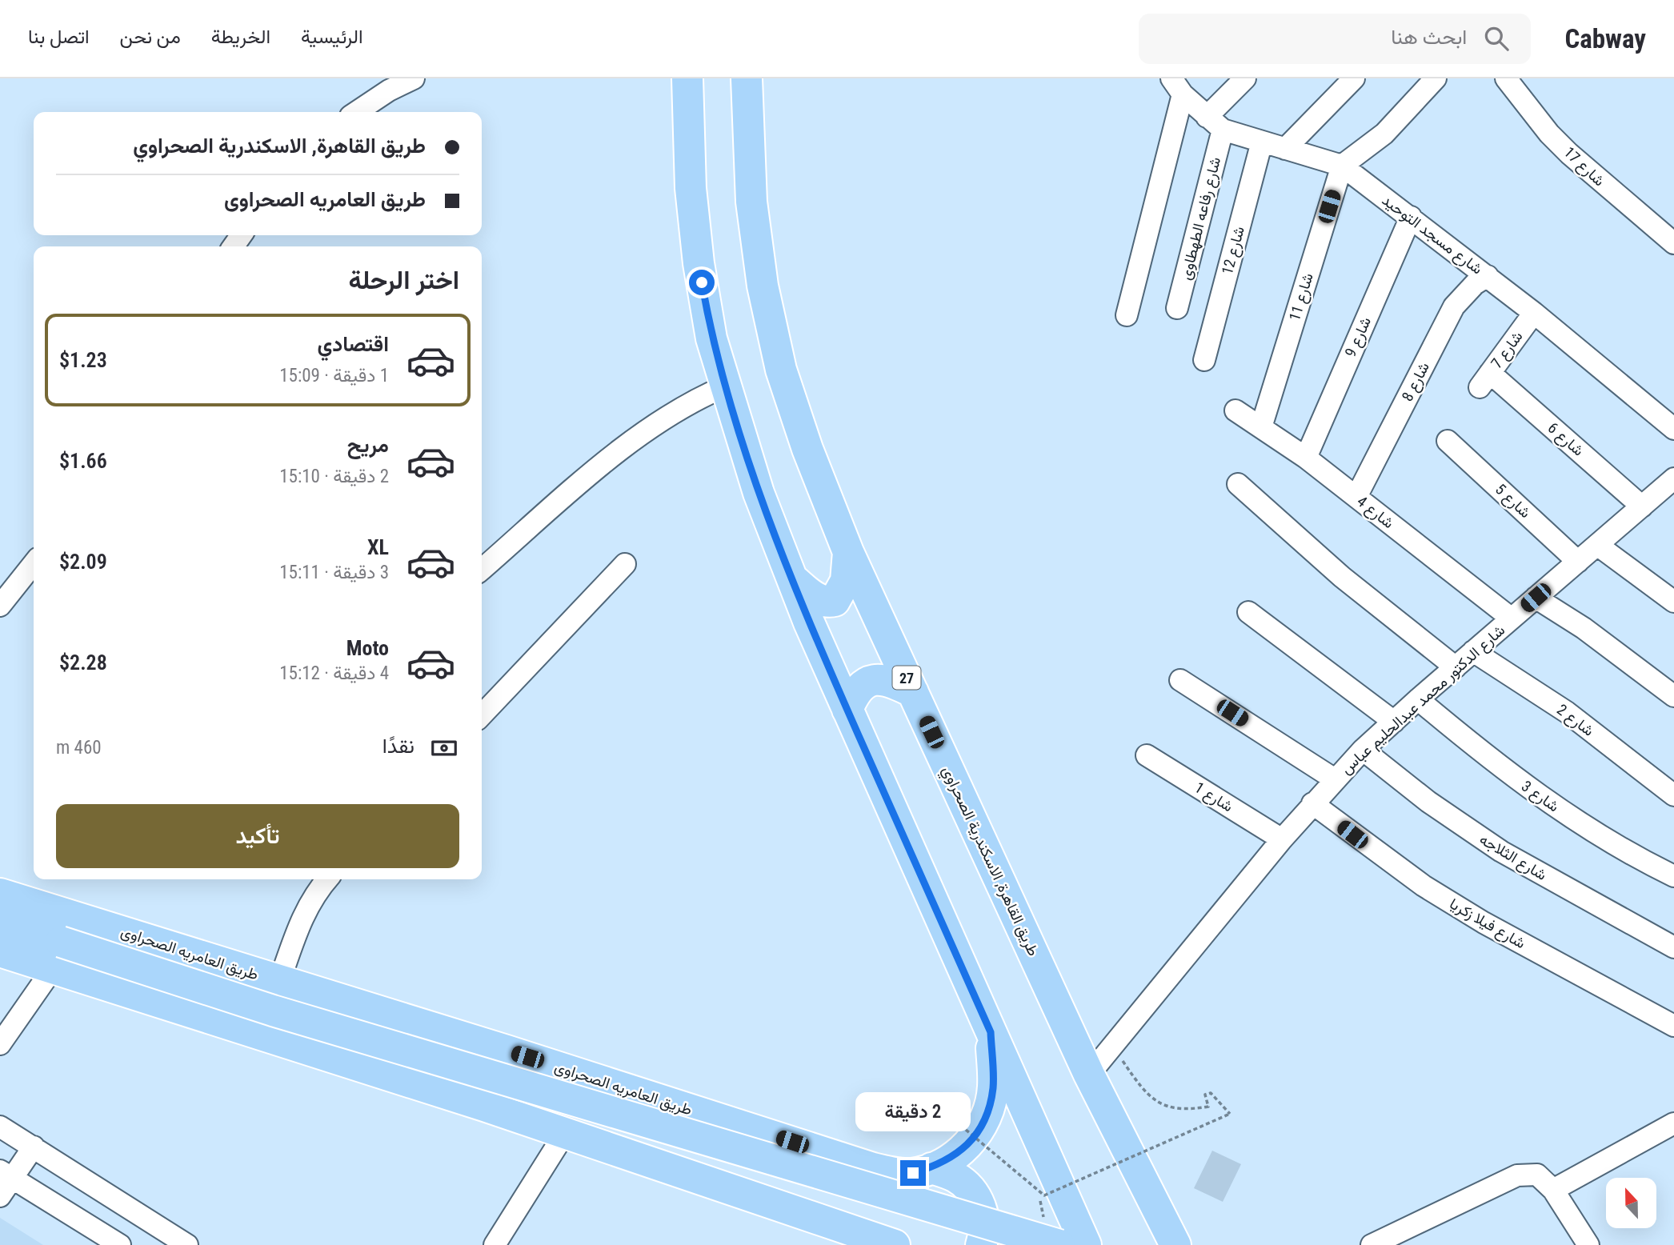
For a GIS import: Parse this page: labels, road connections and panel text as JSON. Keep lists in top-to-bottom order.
{
  "streets": {
    "highway": ["27", "طريق القاهرة, الاسكندرية الصحراوي", "طريق العامريه الصحراوى"],
    "street": [
      "شارع 17",
      "شارع رفاعه الطهطاوى",
      "شارع مسجد التوحيد",
      "شارع 12",
      "شارع 11",
      "شارع 9",
      "شارع 7",
      "شارع 8",
      "شارع 6",
      "شارع 5",
      "شارع 4",
      "شارع الدكتور محمد عبدالحليم عباس",
      "شارع 2",
      "شارع 3",
      "شارع 1",
      "شارع الثلاجه",
      "شارع فيلا زكريا"
    ]
  },
  "crossings": [
    ["شارع رفاعه الطهطاوى", "شارع مسجد التوحيد"],
    ["شارع مسجد التوحيد", "شارع 12"],
    ["شارع مسجد التوحيد", "شارع 11"],
    ["شارع مسجد التوحيد", "شارع 9"],
    ["شارع مسجد التوحيد", "شارع 7"],
    ["شارع مسجد التوحيد", "شارع 8"],
    ["شارع 11", "شارع 4"],
    ["شارع 9", "شارع 4"],
    ["شارع 7", "شارع 6"],
    ["شارع 8", "شارع 4"],
    ["شارع 6", "شارع الدكتور محمد عبدالحليم عباس"],
    ["شارع 5", "شارع الدكتور محمد عبدالحليم عباس"],
    ["شارع 4", "شارع الدكتور محمد عبدالحليم عباس"],
    ["27", "طريق القاهرة, الاسكندرية الصحراوي"],
    ["27", "طريق العامريه الصحراوى"],
    ["شارع الدكتور محمد عبدالحليم عباس", "شارع 2"],
    ["شارع الدكتور محمد عبدالحليم عباس", "شارع 3"],
    ["شارع الدكتور محمد عبدالحليم عباس", "شارع 1"],
    ["شارع الدكتور محمد عبدالحليم عباس", "شارع الثلاجه"],
    ["شارع الدكتور محمد عبدالحليم عباس", "طريق القاهرة, الاسكندرية الصحراوي"],
    ["شارع الدكتور محمد عبدالحليم عباس", "شارع فيلا زكريا"]
  ],
  "north": "top",
  "page": {
    "header": "Cabway",
    "search": "ابحث هنا",
    "nav": [
      "الرئيسية",
      "الخريطة",
      "من نحن",
      "اتصل بنا"
    ],
    "banner": ["طريق القاهرة, الاسكندرية الصحراوي", "طريق العامريه الصحراوى"],
    "heading": "اختر الرحلة",
    "list": [
      {
        "name": "اقتصادي",
        "note": "1 دقيقة · 15:09",
        "value": "$1.23"
      },
      {
        "name": "مريح",
        "note": "2 دقيقة · 15:10",
        "value": "$1.66"
      },
      {
        "name": "XL",
        "note": "3 دقيقة · 15:11",
        "value": "$2.09"
      },
      {
        "name": "Moto",
        "note": "4 دقيقة · 15:12",
        "value": "$2.28"
      }
    ],
    "pay": ["نقدًا", "460 m"],
    "buttons": "تأكيد",
    "bubble": "2 دقيقة"
  }
}
